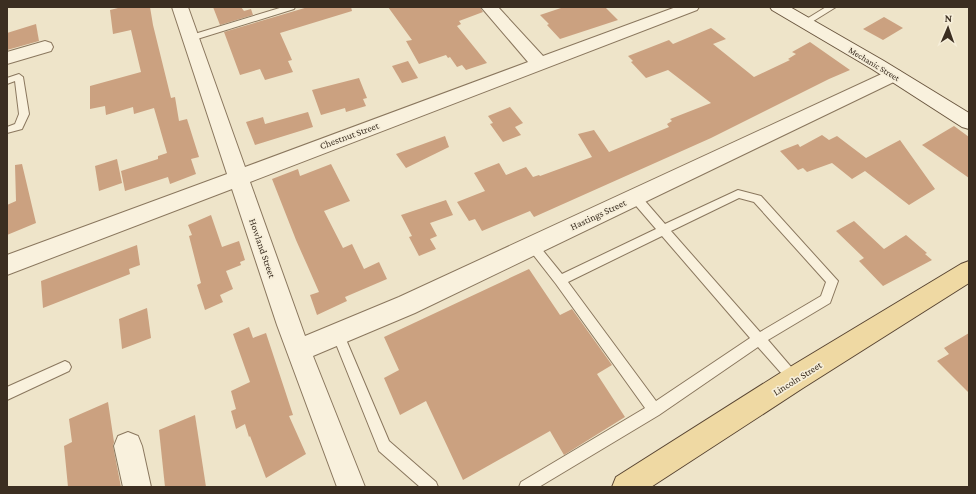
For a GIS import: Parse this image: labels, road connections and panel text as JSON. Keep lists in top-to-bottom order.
{
  "streets": {
    "main road": ["Lincoln Street"],
    "street": [
      "Mechanic Street",
      "Chestnut Street",
      "Hastings Street",
      "Howland Street"
    ]
  },
  "crossings": [
    ["Mechanic Street", "Hastings Street"],
    ["Chestnut Street", "Howland Street"],
    ["Hastings Street", "Howland Street"]
  ],
  "north": "top"
}
